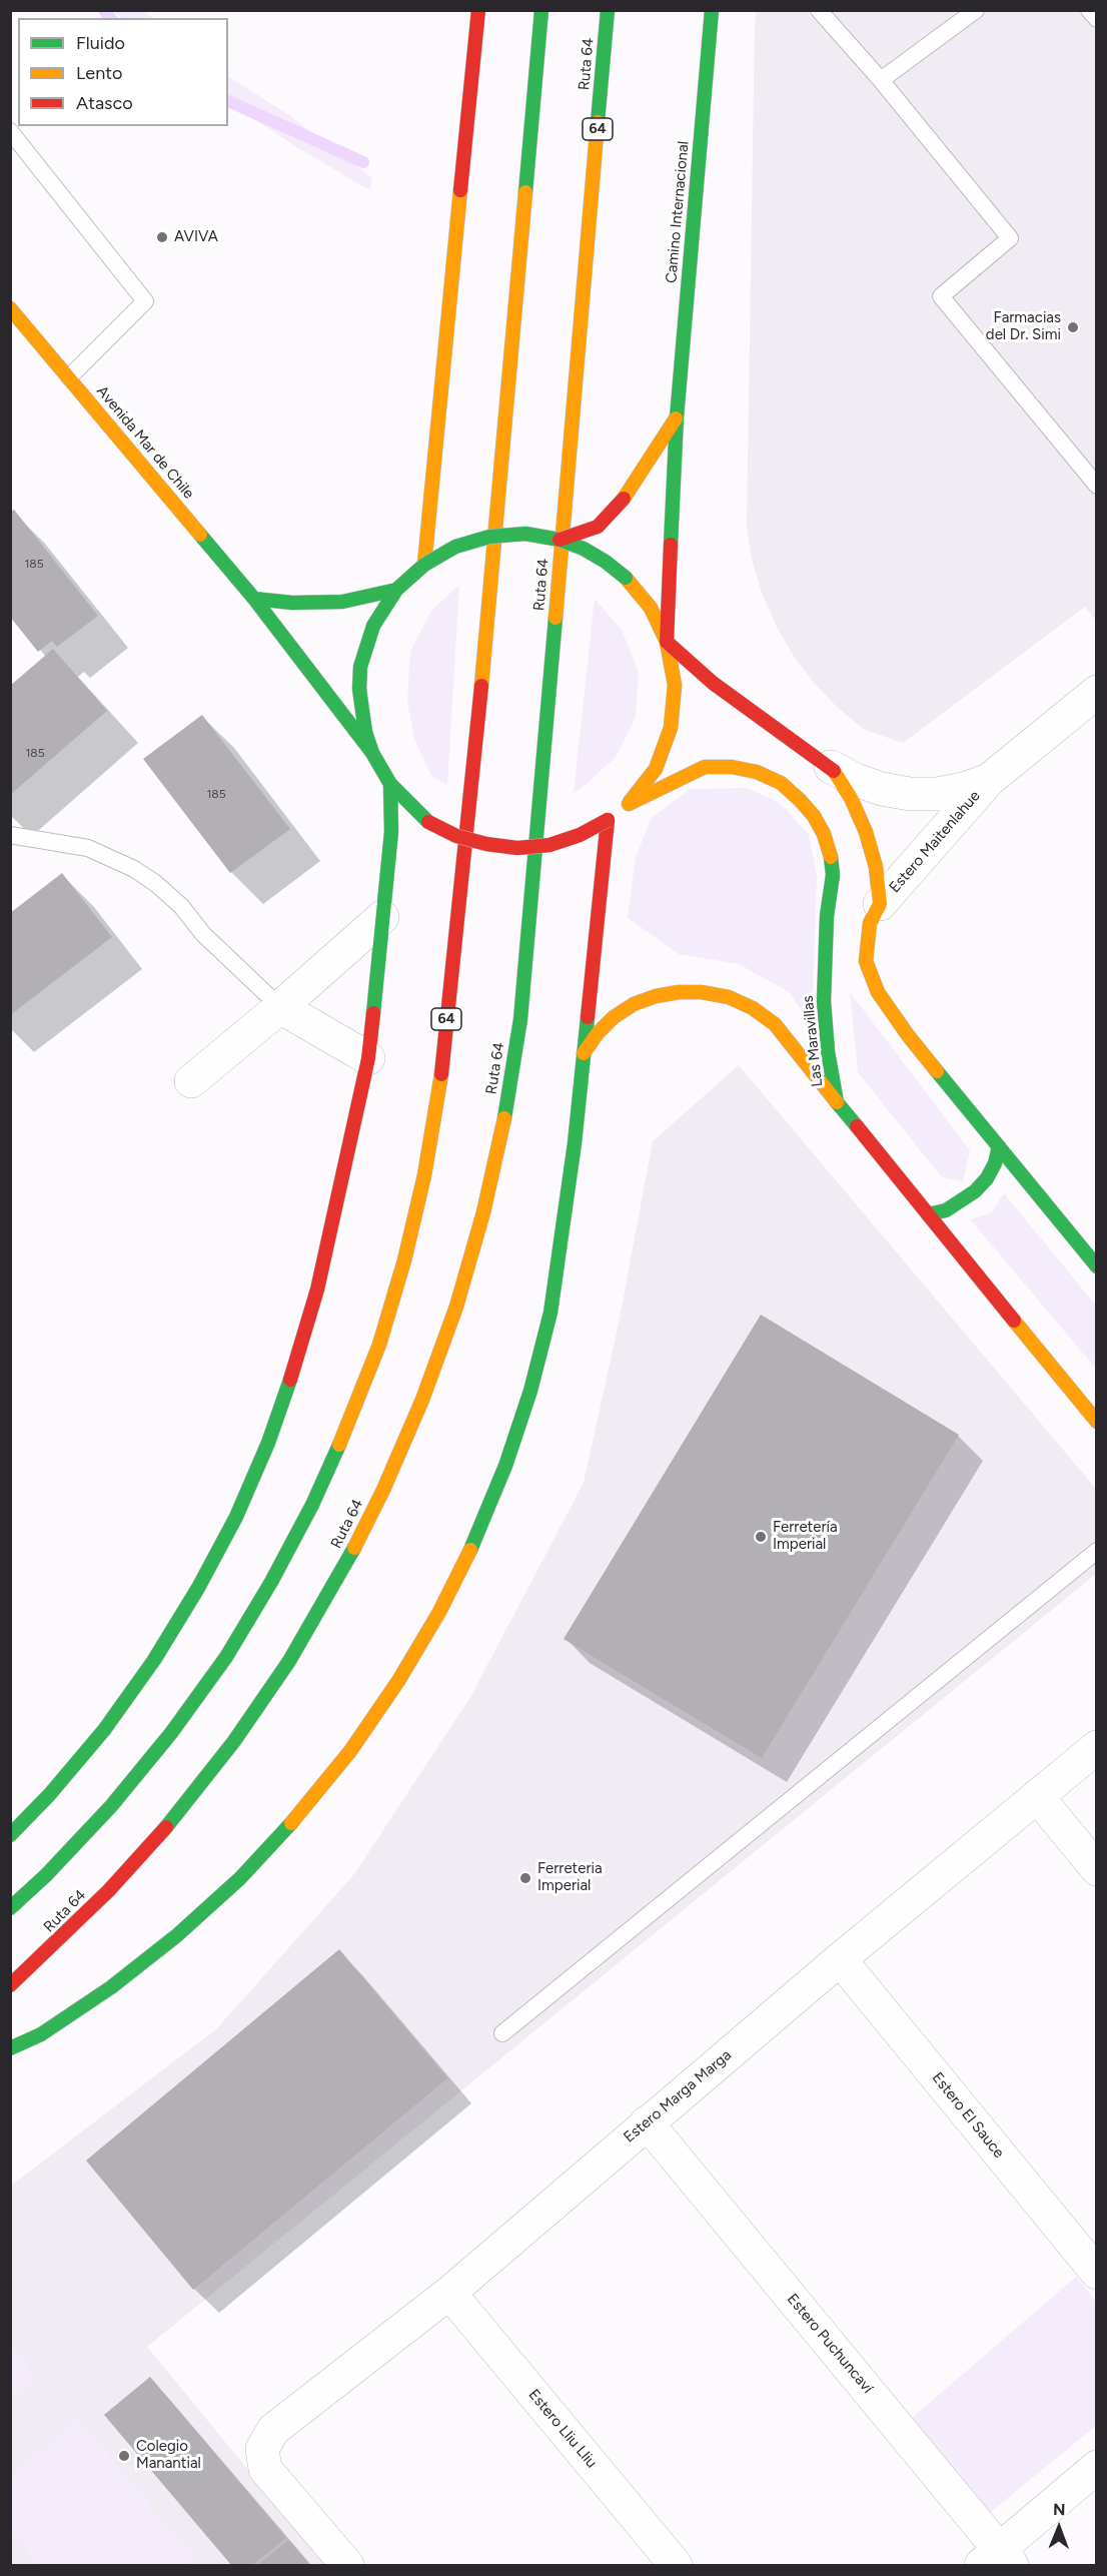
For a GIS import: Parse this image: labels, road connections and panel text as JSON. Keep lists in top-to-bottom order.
{
  "streets": {
    "main road": [
      "Ruta 64",
      "64",
      "Camino Internacional",
      "Avenida Mar de Chile",
      "Las Maravillas"
    ],
    "street": [
      "Estero Maitenlahue",
      "Estero Marga Marga",
      "Estero El Sauce",
      "Estero Puchuncaví",
      "Estero Lliu Lliu"
    ]
  },
  "crossings": [
    ["Estero Marga Marga", "Estero El Sauce"],
    ["Estero Marga Marga", "Estero Puchuncaví"],
    ["Estero Marga Marga", "Estero Lliu Lliu"]
  ],
  "places": [
    "AVIVA",
    "Farmacias del Dr. Simi",
    "Ferretería Imperial",
    "Ferreteria Imperial",
    "Colegio Manantial"
  ],
  "house_numbers": ["185", "185", "185"],
  "legend": ["Fluido", "Lento", "Atasco"],
  "north": "top"
}
